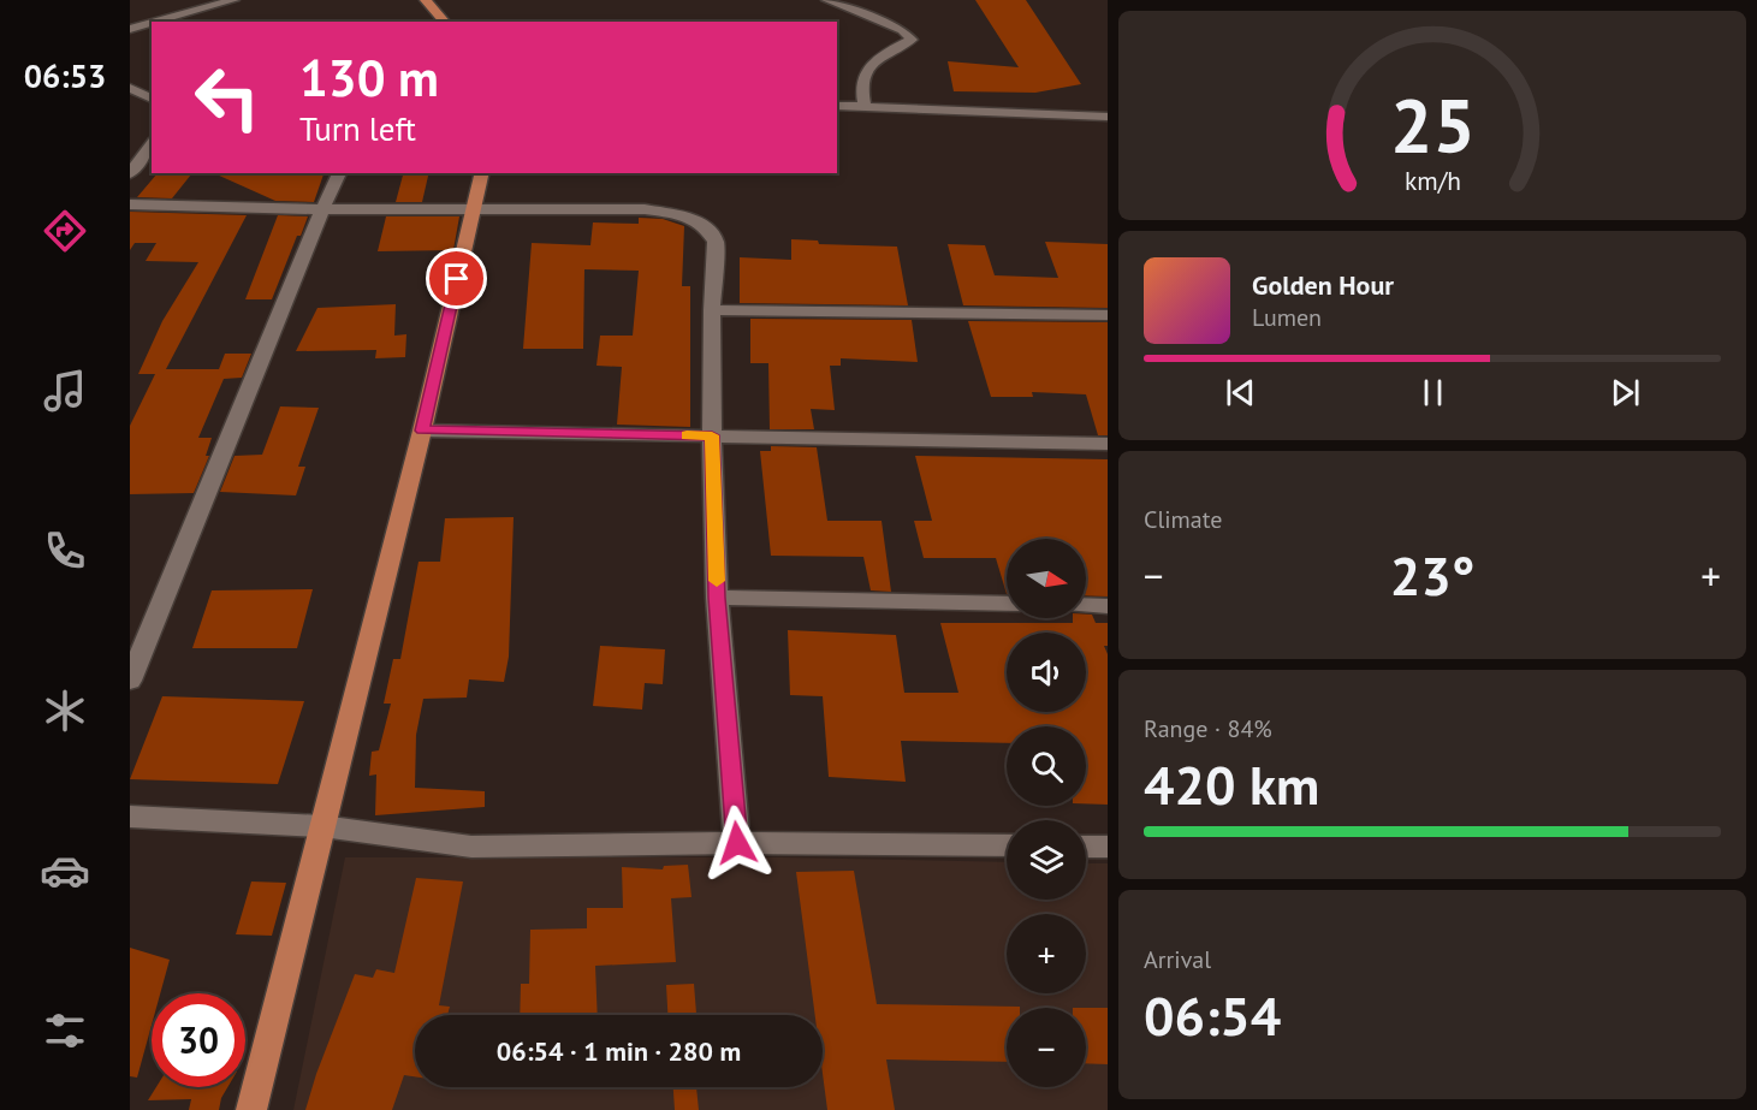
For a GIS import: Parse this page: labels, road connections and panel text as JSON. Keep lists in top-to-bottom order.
{
  "north": "right",
  "page": {
    "tabs": "06:53",
    "turn": ["130 m", "Turn left"],
    "song": ["Golden Hour", "Lumen"],
    "tile": [
      "Climate",
      ["Range · 84%", "420 km"],
      ["Arrival", "06:54"]
    ],
    "map_buttons": ["+", "−"],
    "heat": ["−", "23°", "+"],
    "limit": "30",
    "trip": "06:54 · 1 min · 280 m",
    "gauge": ["25", "km/h"]
  }
}
